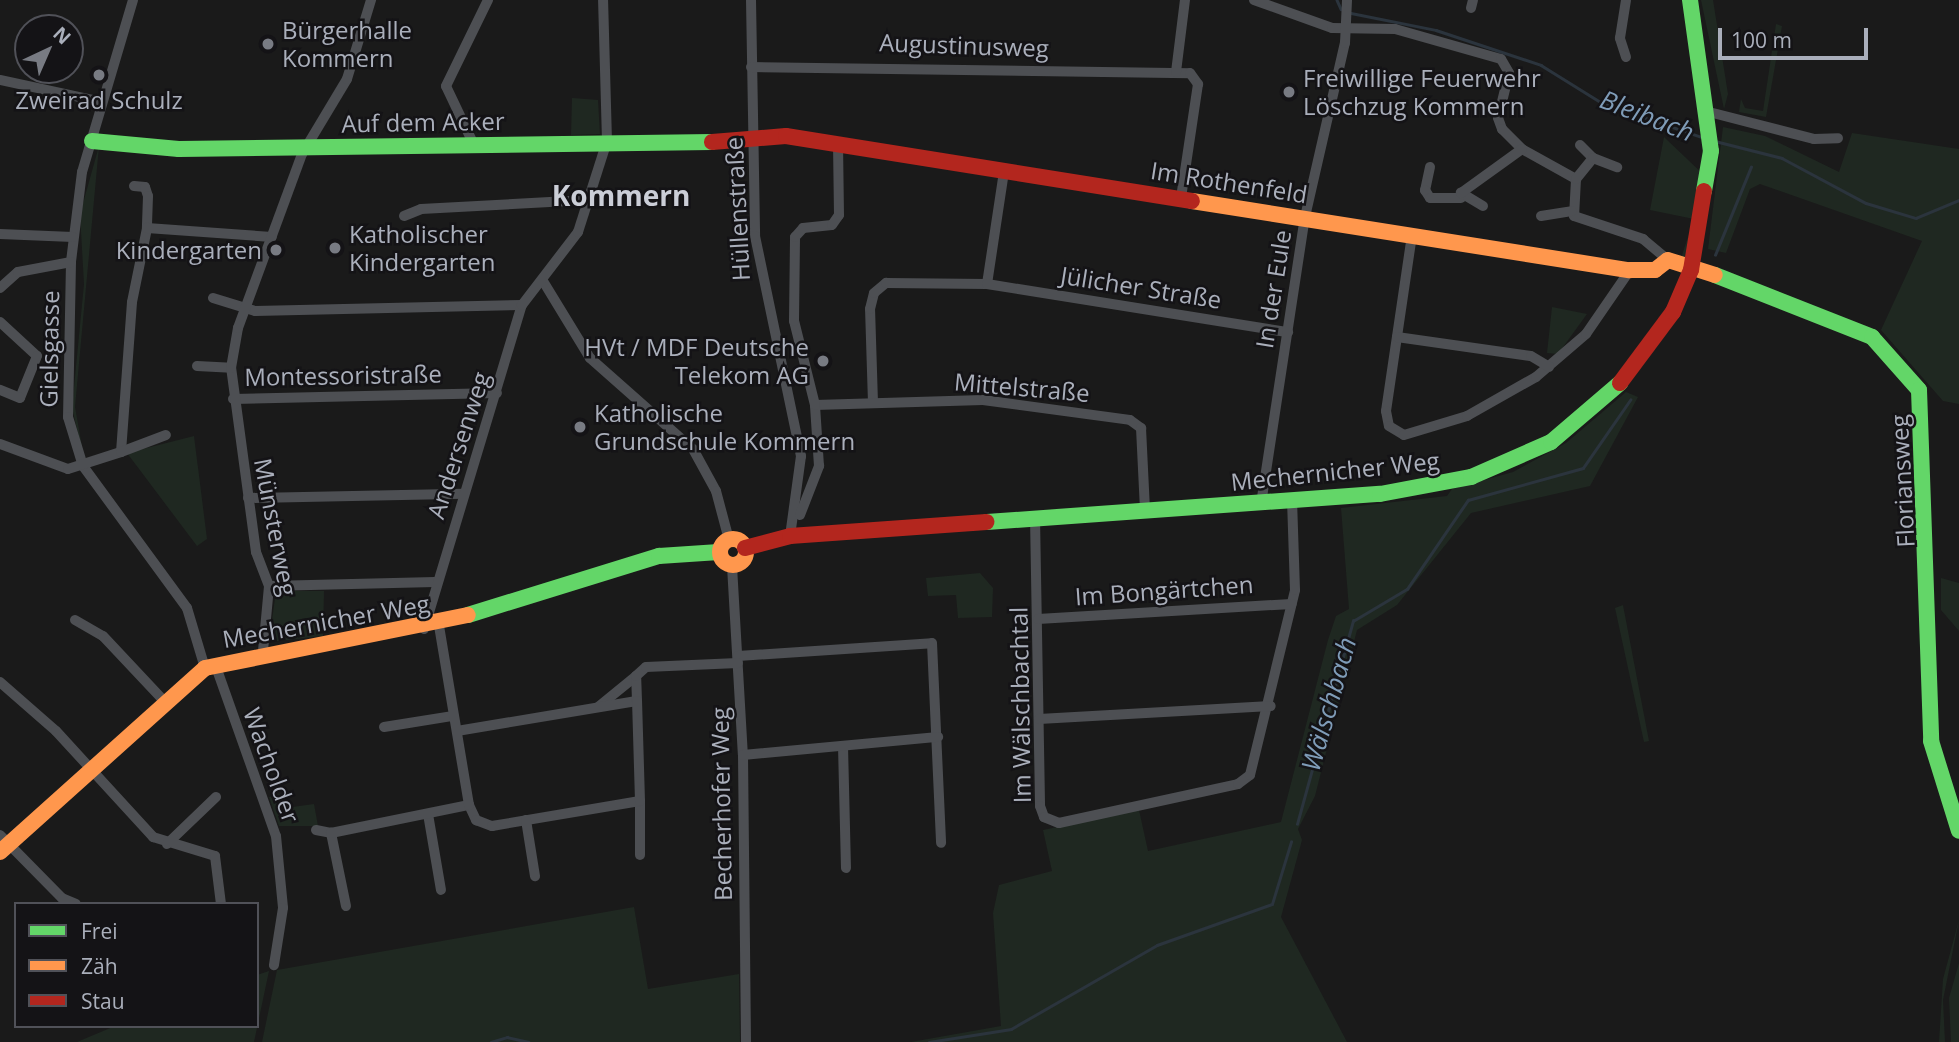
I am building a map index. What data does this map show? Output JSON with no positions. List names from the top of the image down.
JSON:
{
  "streets": {
    "street": [
      "Augustinusweg",
      "Auf dem Acker",
      "Im Rothenfeld",
      "Hüllenstraße",
      "Jülicher Straße",
      "In der Eule",
      "Gielsgasse",
      "Montessoristraße",
      "Mittelstraße",
      "Andersenweg",
      "Mechernicher Weg",
      "Floriansweg",
      "Münsterweg",
      "Im Bongärtchen",
      "Im Wälschbachtal",
      "Wacholder",
      "Becherhofer Weg"
    ]
  },
  "crossings": [
    ["Augustinusweg", "Hüllenstraße"],
    ["Auf dem Acker", "Im Rothenfeld"],
    ["Auf dem Acker", "Hüllenstraße"],
    ["Auf dem Acker", "Gielsgasse"],
    ["Auf dem Acker", "Münsterweg"],
    ["Im Rothenfeld", "Hüllenstraße"],
    ["Im Rothenfeld", "In der Eule"],
    ["Hüllenstraße", "Mechernicher Weg"],
    ["Jülicher Straße", "In der Eule"],
    ["Jülicher Straße", "Mittelstraße"],
    ["In der Eule", "Mechernicher Weg"],
    ["Gielsgasse", "Mechernicher Weg"],
    ["Gielsgasse", "Wacholder"],
    ["Montessoristraße", "Andersenweg"],
    ["Montessoristraße", "Münsterweg"],
    ["Mittelstraße", "Mechernicher Weg"],
    ["Andersenweg", "Mechernicher Weg"],
    ["Mechernicher Weg", "Floriansweg"],
    ["Mechernicher Weg", "Münsterweg"],
    ["Mechernicher Weg", "Im Wälschbachtal"],
    ["Mechernicher Weg", "Wacholder"],
    ["Im Bongärtchen", "Im Wälschbachtal"]
  ],
  "districts": ["Kommern"],
  "water": ["Bleibach", "Wälschbach"],
  "places": [
    "Bürgerhalle Kommern",
    "Zweirad Schulz",
    "Freiwillige Feuerwehr Löschzug Kommern",
    "Katholischer Kindergarten",
    "Kindergarten",
    "HVt / MDF Deutsche Telekom AG",
    "Katholische Grundschule Kommern"
  ],
  "legend": ["Frei", "Zäh", "Stau"],
  "scale_bar": "100 m",
  "north": "top right"
}
